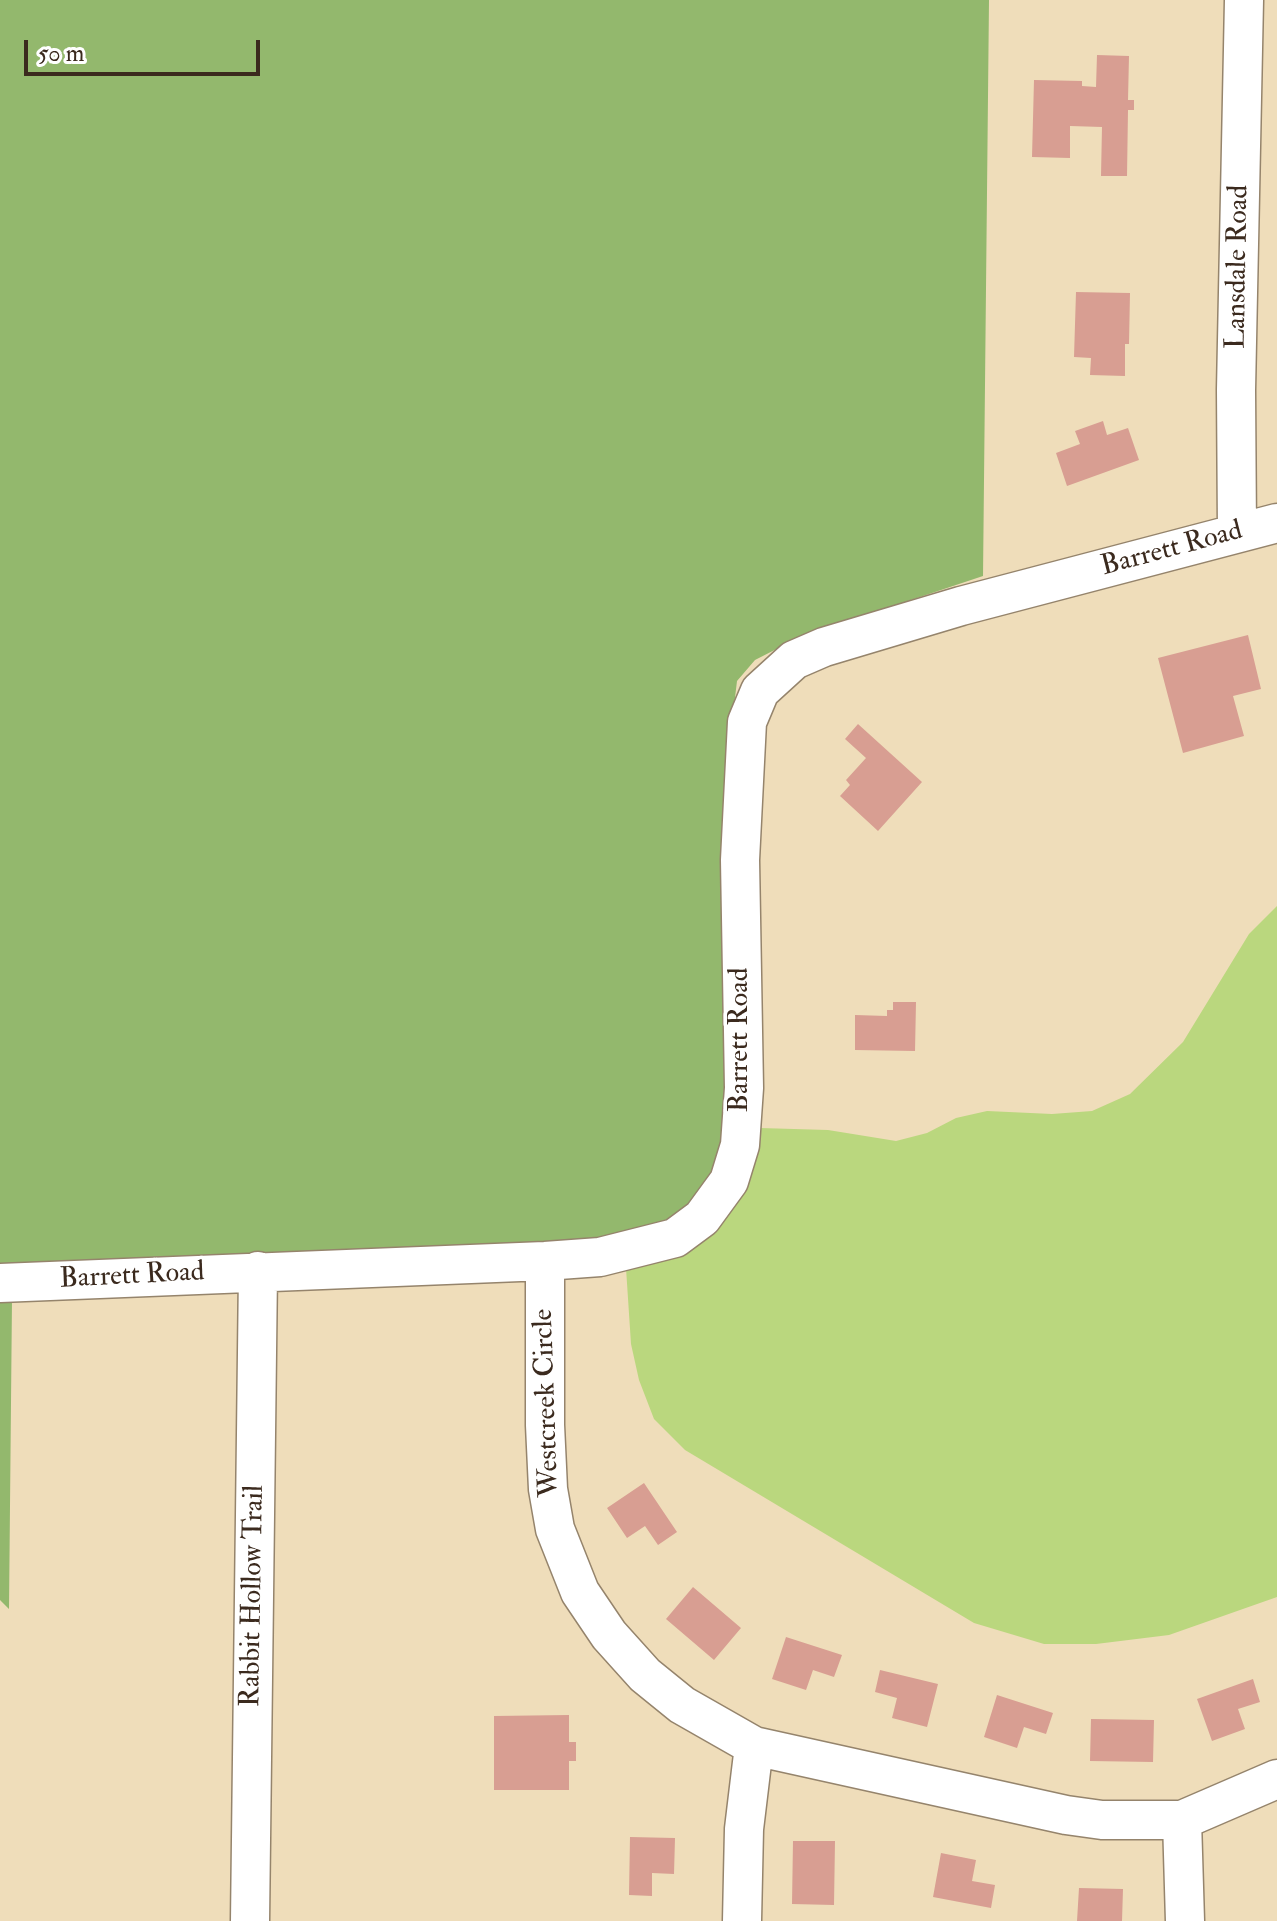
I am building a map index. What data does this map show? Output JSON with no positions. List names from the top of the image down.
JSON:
{
  "streets": {
    "street": [
      "Lansdale Road",
      "Barrett Road",
      "Westcreek Circle",
      "Rabbit Hollow Trail"
    ]
  },
  "crossings": [
    ["Lansdale Road", "Barrett Road"],
    ["Barrett Road", "Westcreek Circle"],
    ["Barrett Road", "Rabbit Hollow Trail"]
  ],
  "scale_bar": "50 m"
}
